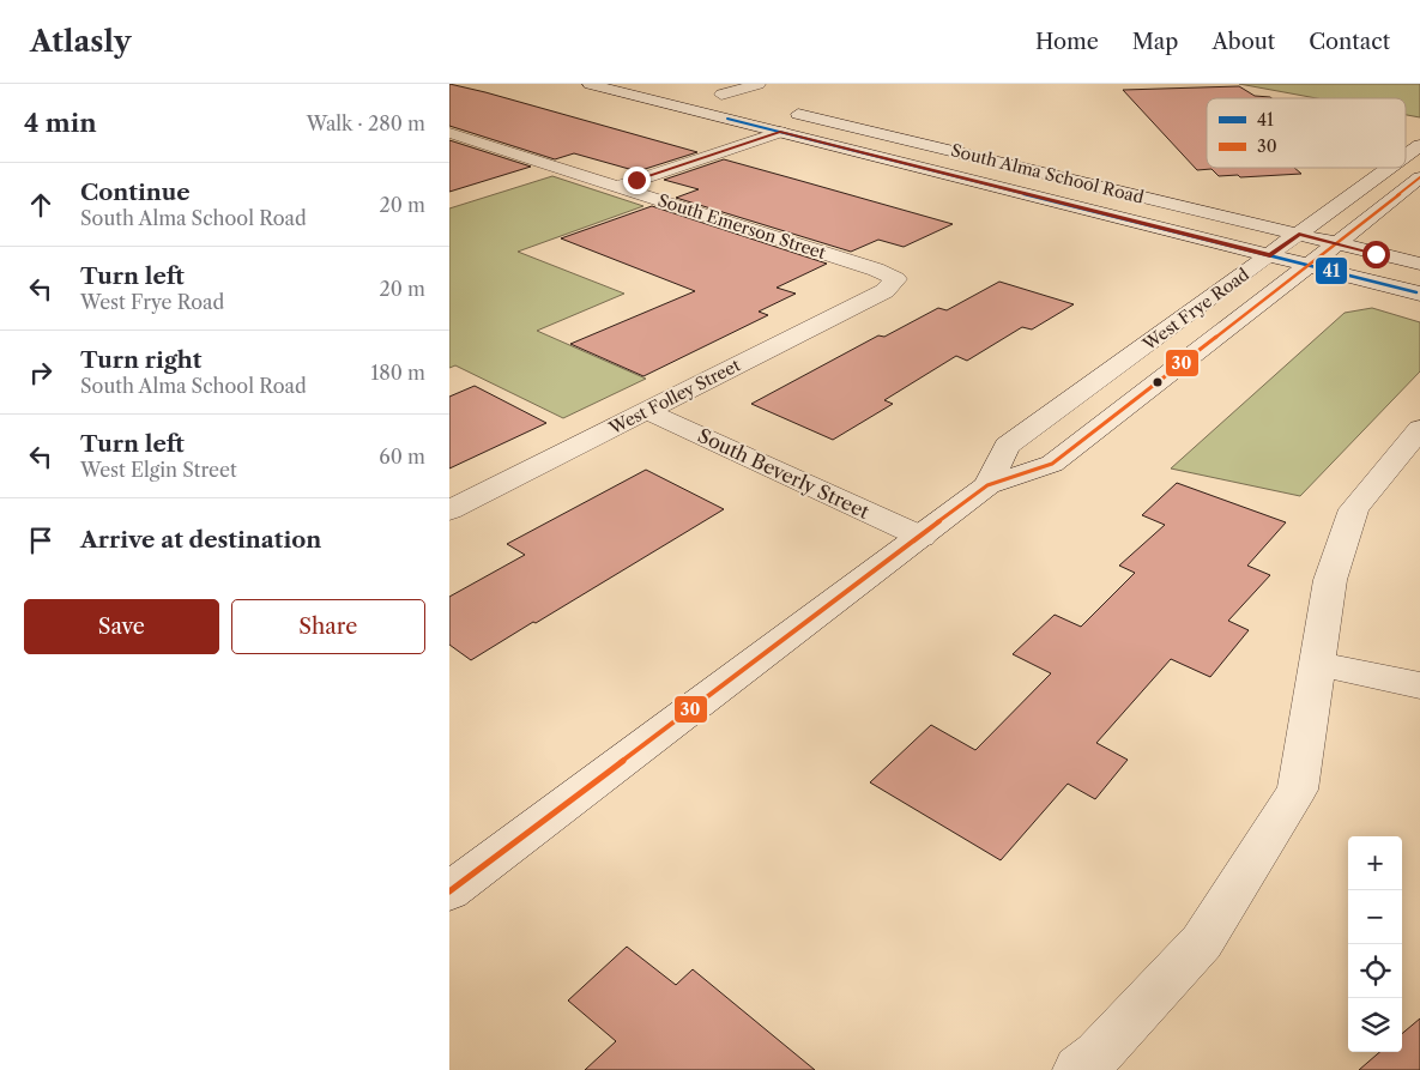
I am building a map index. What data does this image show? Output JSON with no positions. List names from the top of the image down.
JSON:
{
  "streets": {
    "street": [
      "South Alma School Road",
      "South Emerson Street",
      "West Frye Road",
      "West Folley Street",
      "South Beverly Street"
    ]
  },
  "crossings": [
    ["South Alma School Road", "West Frye Road"],
    ["South Emerson Street", "West Folley Street"],
    ["West Frye Road", "South Beverly Street"],
    ["West Folley Street", "South Beverly Street"]
  ],
  "lines": ["transit line 41", "transit line 30"],
  "legend": ["41", "30"],
  "page": {
    "header": "Atlasly",
    "nav": [
      "Home",
      "Map",
      "About",
      "Contact"
    ],
    "heading": ["4 min", "Walk · 280 m"],
    "list": [
      ["Continue", "South Alma School Road", "20 m"],
      ["Turn left", "West Frye Road", "20 m"],
      ["Turn right", "South Alma School Road", "180 m"],
      ["Turn left", "West Elgin Street", "60 m"],
      "Arrive at destination"
    ],
    "buttons": ["Save", "Share"],
    "map_buttons": ["+", "−"]
  }
}
